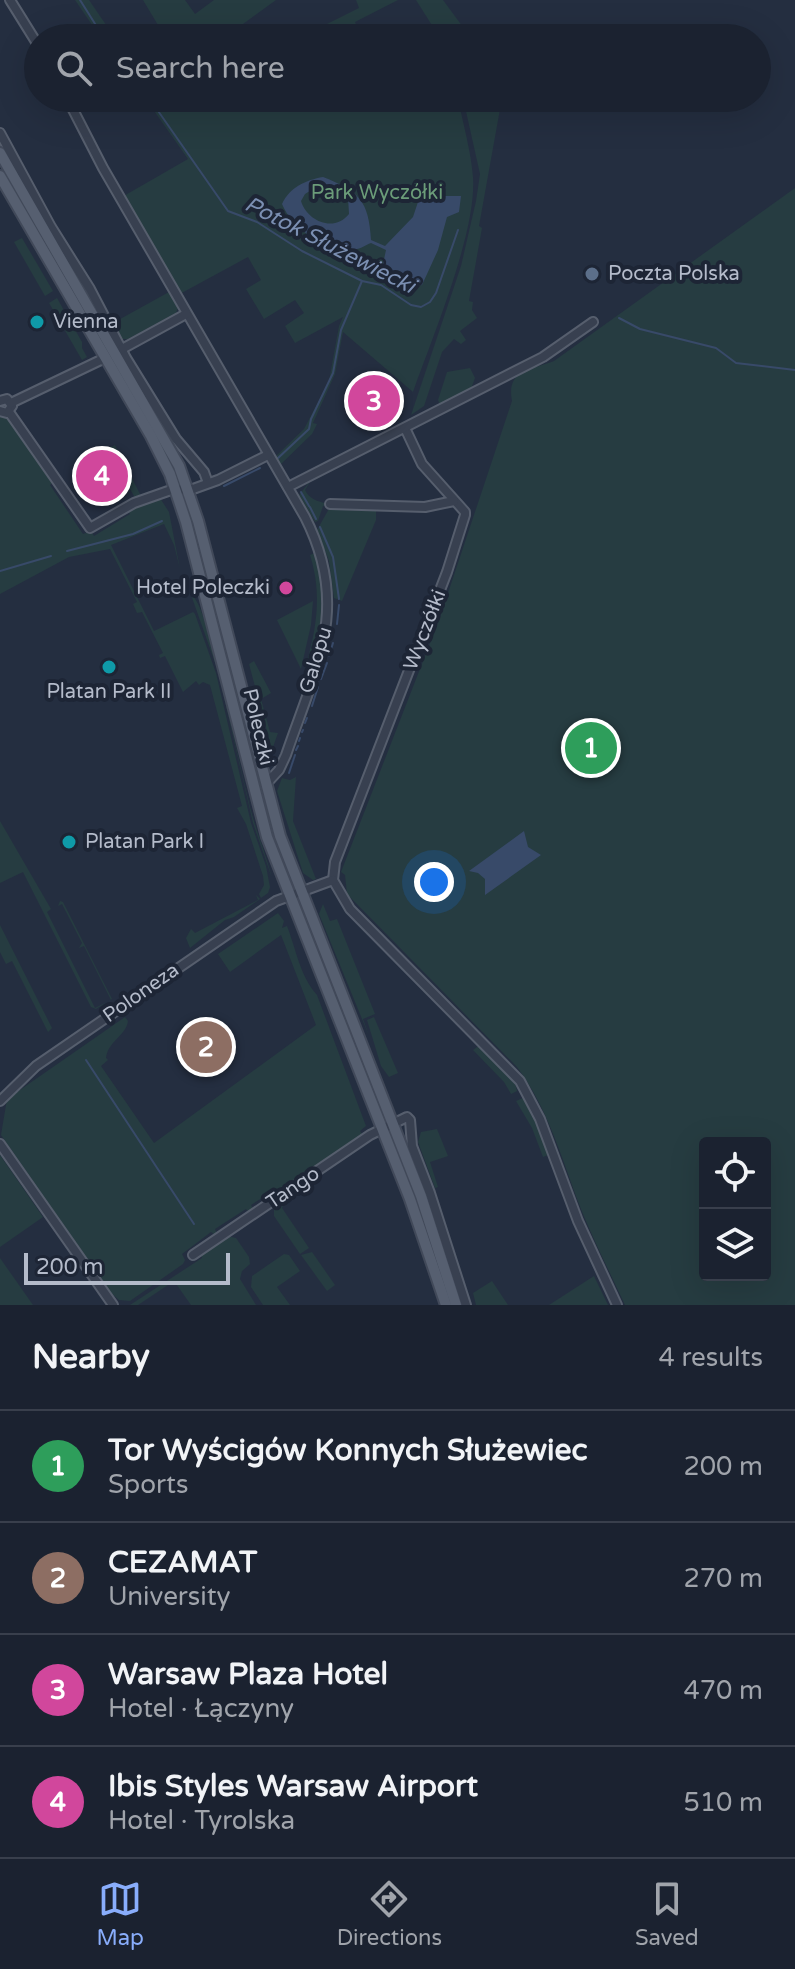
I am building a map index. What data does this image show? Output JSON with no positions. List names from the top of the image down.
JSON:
{
  "streets": {
    "main road": ["Poleczki"],
    "street": [
      "Wyczółki",
      "Galopu",
      "Poloneza",
      "Tango"
    ]
  },
  "crossings": [
    ["Galopu", "Poleczki"],
    ["Poleczki", "Poloneza"],
    ["Poleczki", "Tango"]
  ],
  "water": ["Potok Służewiecki"],
  "parks": ["Park Wyczółki"],
  "places": [
    "Poczta Polska",
    "Vienna",
    "Hotel Poleczki",
    "Platan Park II",
    "Platan Park I"
  ],
  "scale_bar": "200 m",
  "page": {
    "search": "Search here",
    "pins": [
      "3",
      "4",
      "1",
      "2"
    ],
    "scale": "200 m",
    "heading": ["Nearby", "4 results"],
    "list": [
      {
        "mark": "1",
        "name": "Tor Wyścigów Konnych Służewiec",
        "note": "Sports",
        "value": "200 m"
      },
      {
        "mark": "2",
        "name": "CEZAMAT",
        "note": "University",
        "value": "270 m"
      },
      {
        "mark": "3",
        "name": "Warsaw Plaza Hotel",
        "note": "Hotel · Łączyny",
        "value": "470 m"
      },
      {
        "mark": "4",
        "name": "Ibis Styles Warsaw Airport",
        "note": "Hotel · Tyrolska",
        "value": "510 m"
      }
    ],
    "nav": ["Map", "Directions", "Saved"]
  }
}
